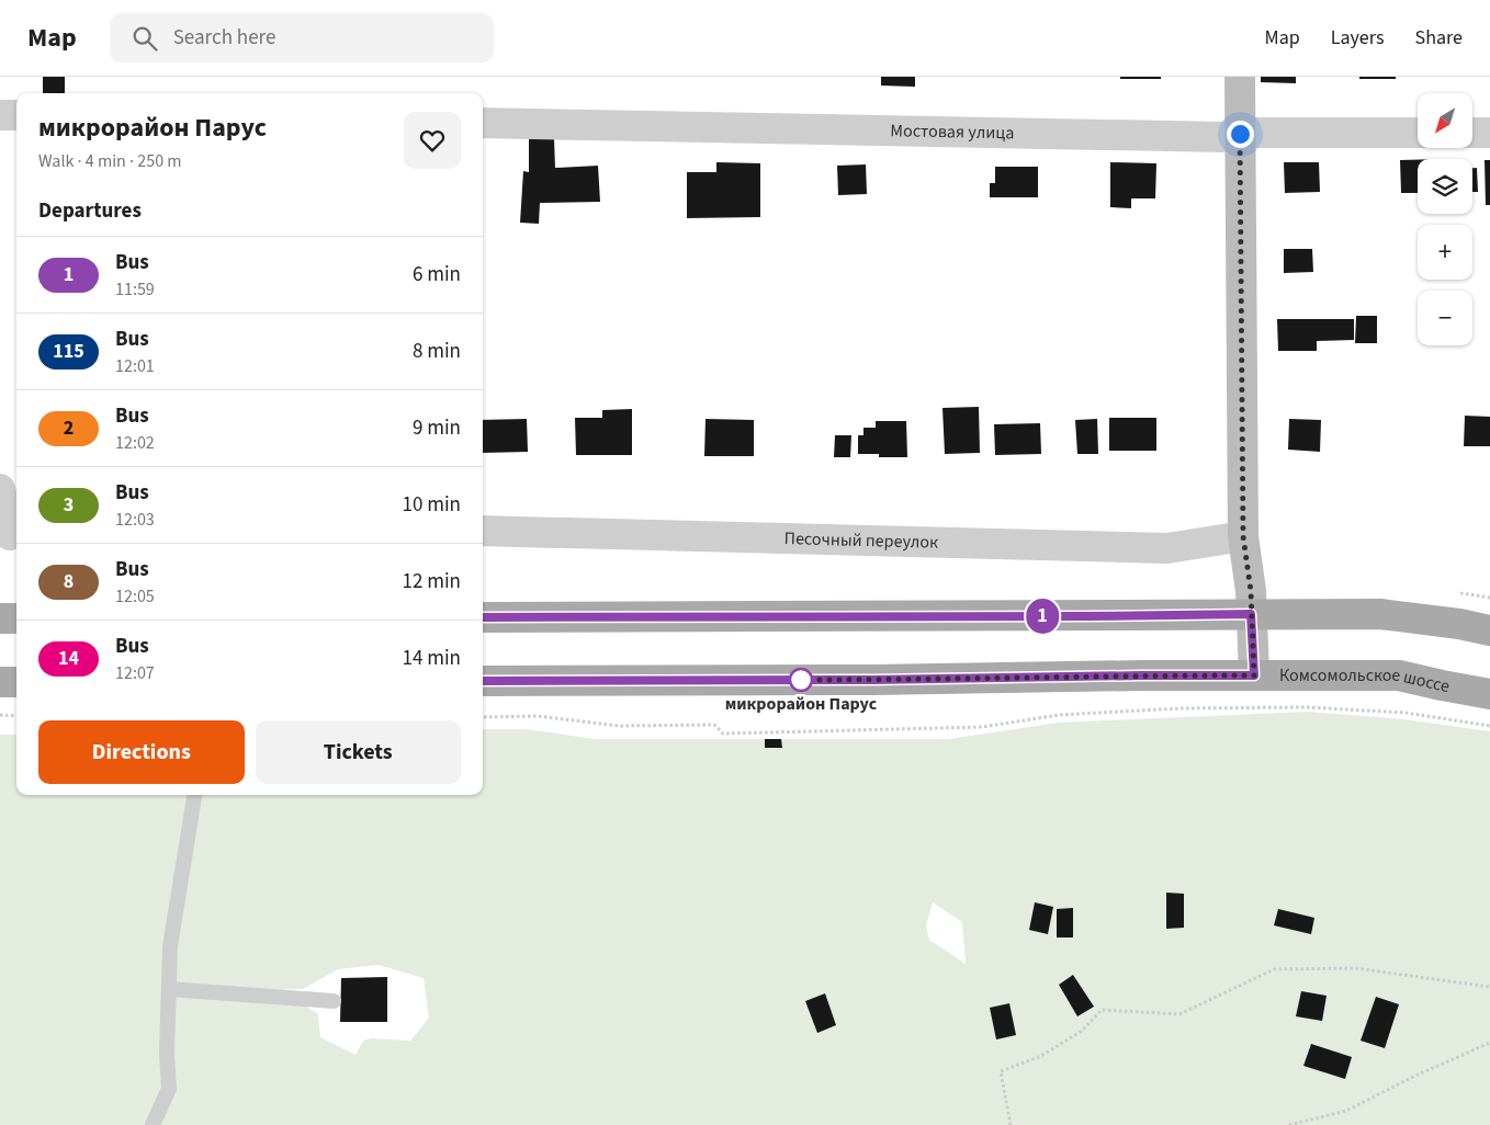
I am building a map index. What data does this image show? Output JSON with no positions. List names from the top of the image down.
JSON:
{
  "streets": {
    "main road": ["Комсомольское шоссе"],
    "street": ["Мостовая улица", "Песочный переулок"]
  },
  "places": ["микрорайон Парус"],
  "lines": ["bus line 1"],
  "north": "bottom left",
  "page": {
    "header": "Map",
    "search": "Search here",
    "nav": ["Map", "Layers", "Share"],
    "on_map": "1",
    "map_buttons": ["+", "−"],
    "heading": [
      ["микрорайон Парус", "Walk · 4 min · 250 m"],
      "Departures"
    ],
    "list": [
      {
        "mark": "1",
        "name": "Bus",
        "note": "11:59",
        "value": "6 min"
      },
      {
        "mark": "115",
        "name": "Bus",
        "note": "12:01",
        "value": "8 min"
      },
      {
        "mark": "2",
        "name": "Bus",
        "note": "12:02",
        "value": "9 min"
      },
      {
        "mark": "3",
        "name": "Bus",
        "note": "12:03",
        "value": "10 min"
      },
      {
        "mark": "8",
        "name": "Bus",
        "note": "12:05",
        "value": "12 min"
      },
      {
        "mark": "14",
        "name": "Bus",
        "note": "12:07",
        "value": "14 min"
      }
    ],
    "buttons": ["Directions", "Tickets"]
  }
}
